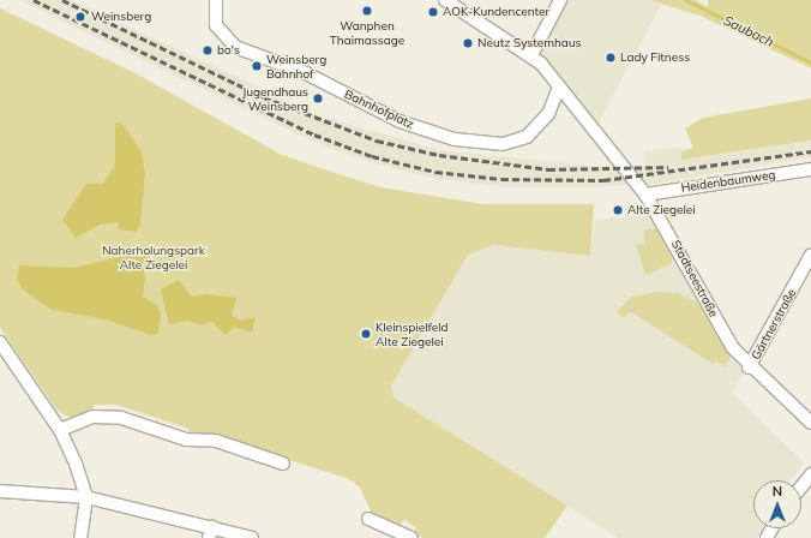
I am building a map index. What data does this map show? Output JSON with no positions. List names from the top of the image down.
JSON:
{
  "streets": {
    "street": [
      "Bahnhofplatz",
      "Heidenbaumweg",
      "Stadtseestraße",
      "Gärtnerstraße"
    ]
  },
  "crossings": [
    ["Bahnhofplatz", "Stadtseestraße"],
    ["Heidenbaumweg", "Stadtseestraße"],
    ["Stadtseestraße", "Gärtnerstraße"]
  ],
  "water": ["Saubach"],
  "parks": ["Naherholungspark Alte Ziegelei"],
  "places": [
    "Wanphen Thaimassage",
    "AOK-Kundencenter",
    "Weinsberg",
    "Neutz Systemhaus",
    "bo's",
    "Lady Fitness",
    "Weinsberg Bahnhof",
    "Jugendhaus Weinsberg",
    "Alte Ziegelei",
    "Kleinspielfeld Alte Ziegelei"
  ],
  "north": "top"
}
